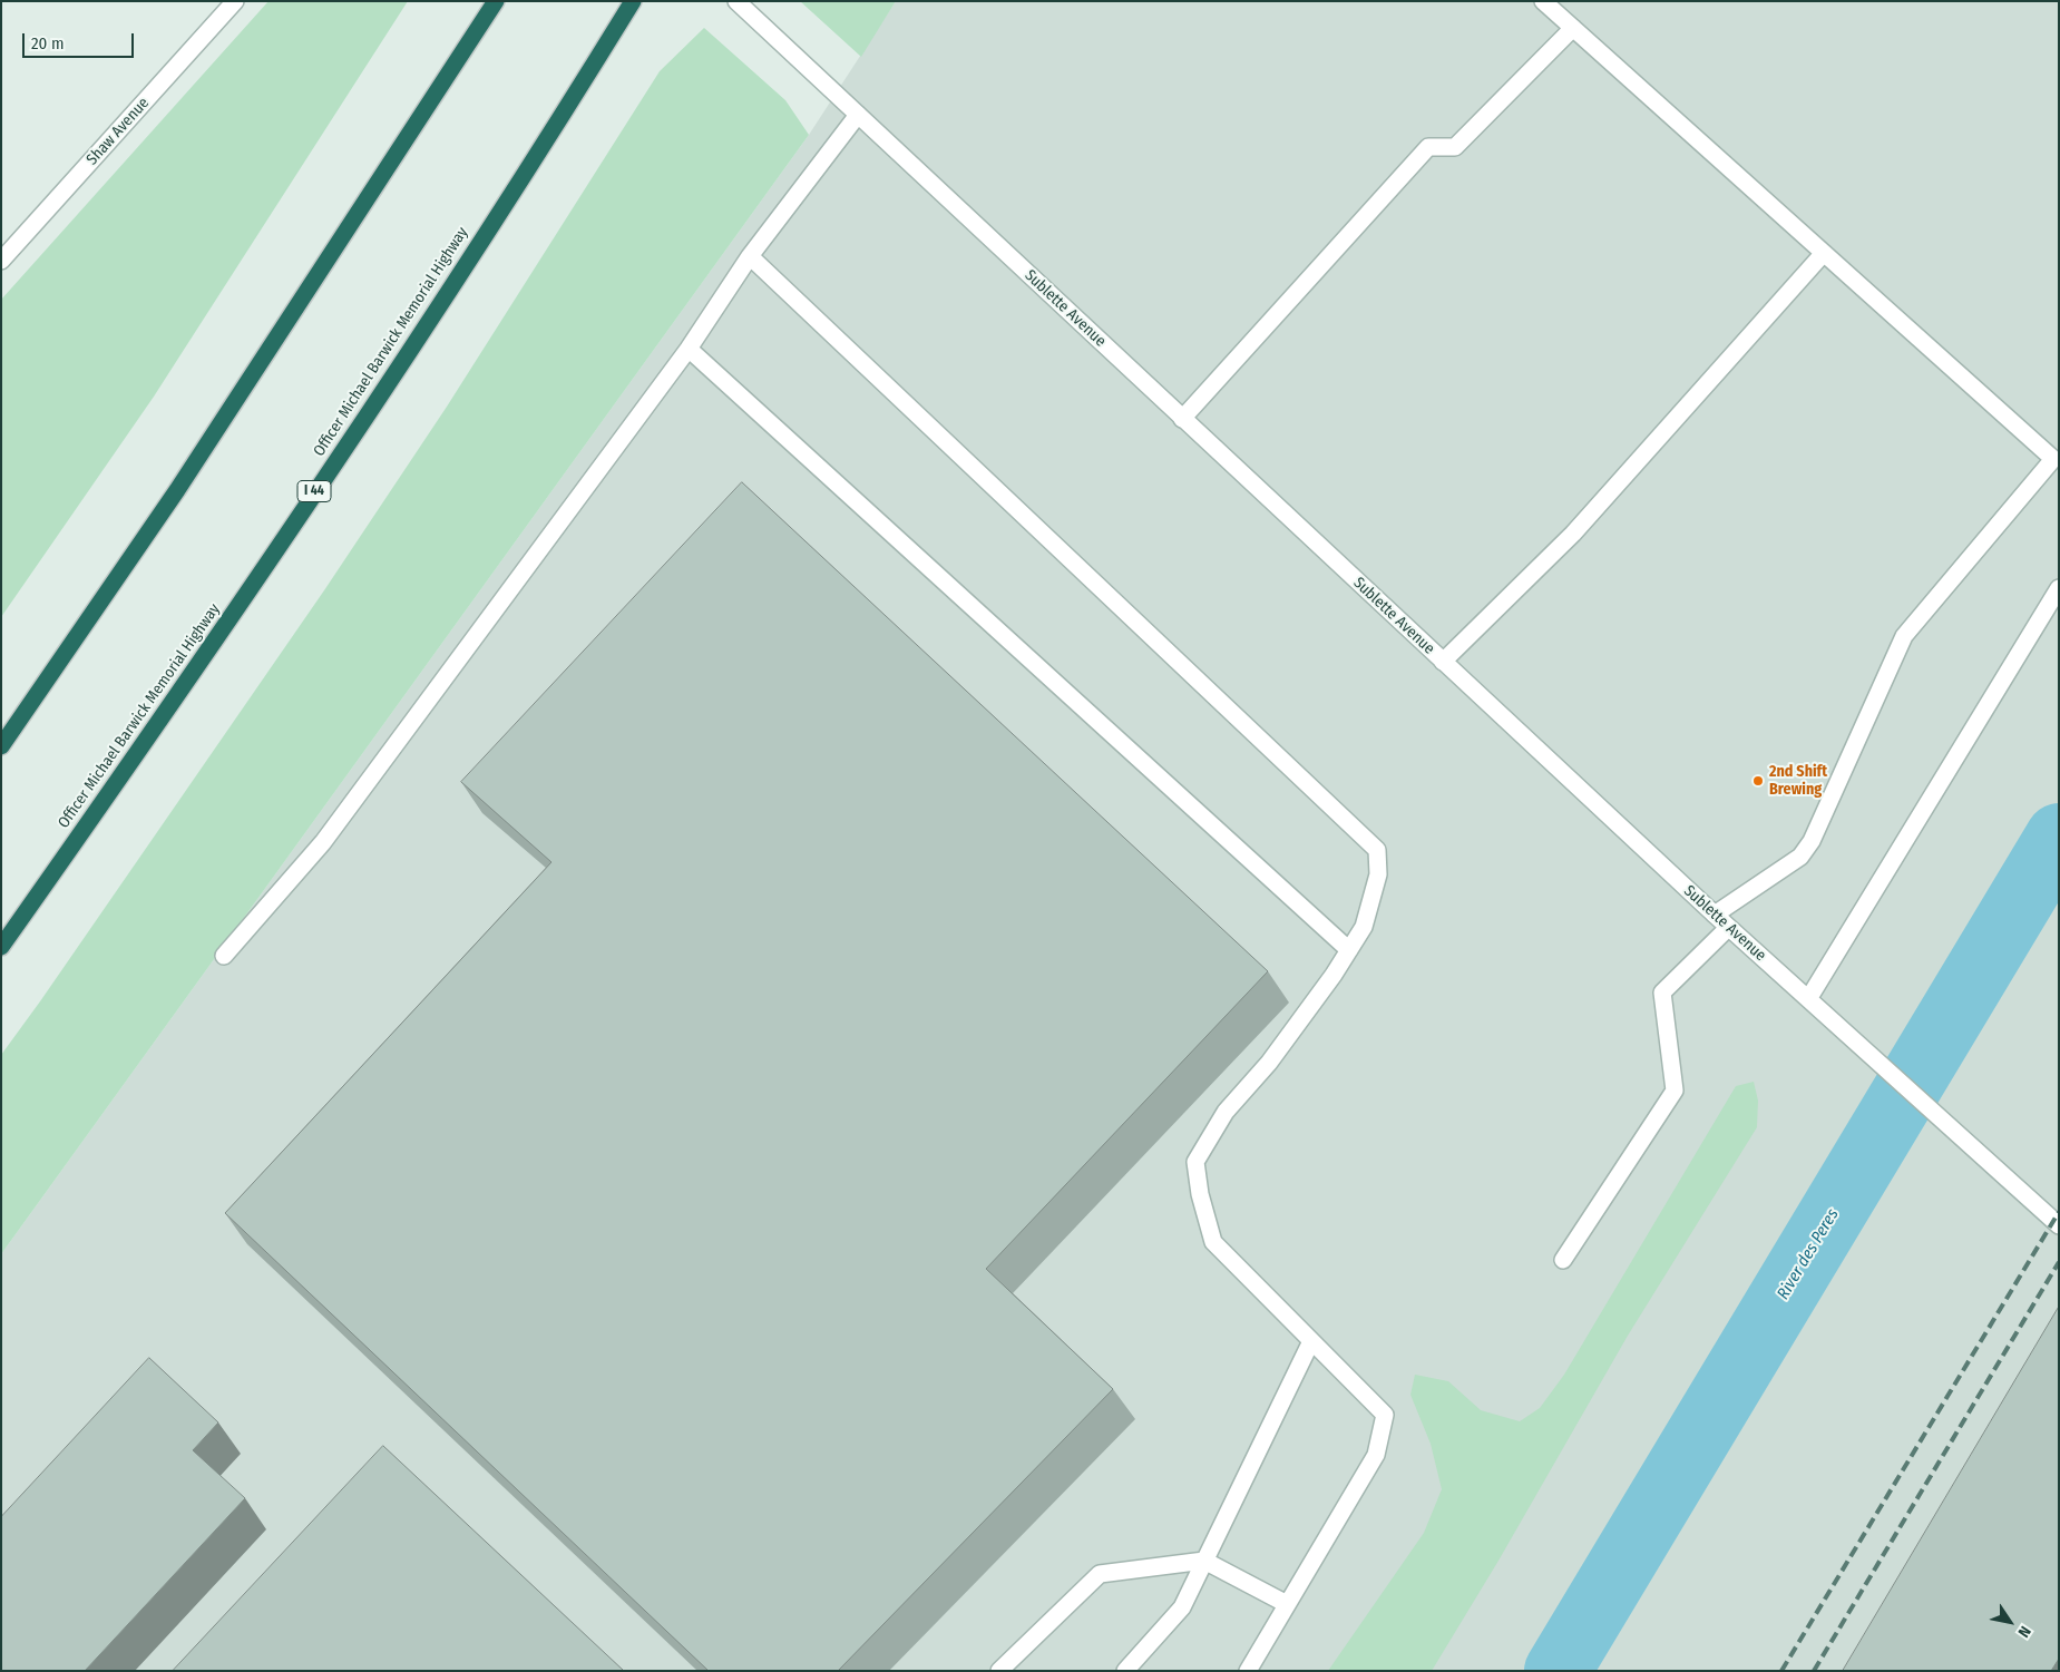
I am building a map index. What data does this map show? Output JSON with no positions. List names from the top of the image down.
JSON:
{
  "streets": {
    "highway": ["Officer Michael Barwick Memorial Highway", "I 44"],
    "street": ["Shaw Avenue", "Sublette Avenue"]
  },
  "water": ["River des Peres"],
  "places": ["2nd Shift Brewing"],
  "scale_bar": "20 m",
  "north": "bottom right"
}
